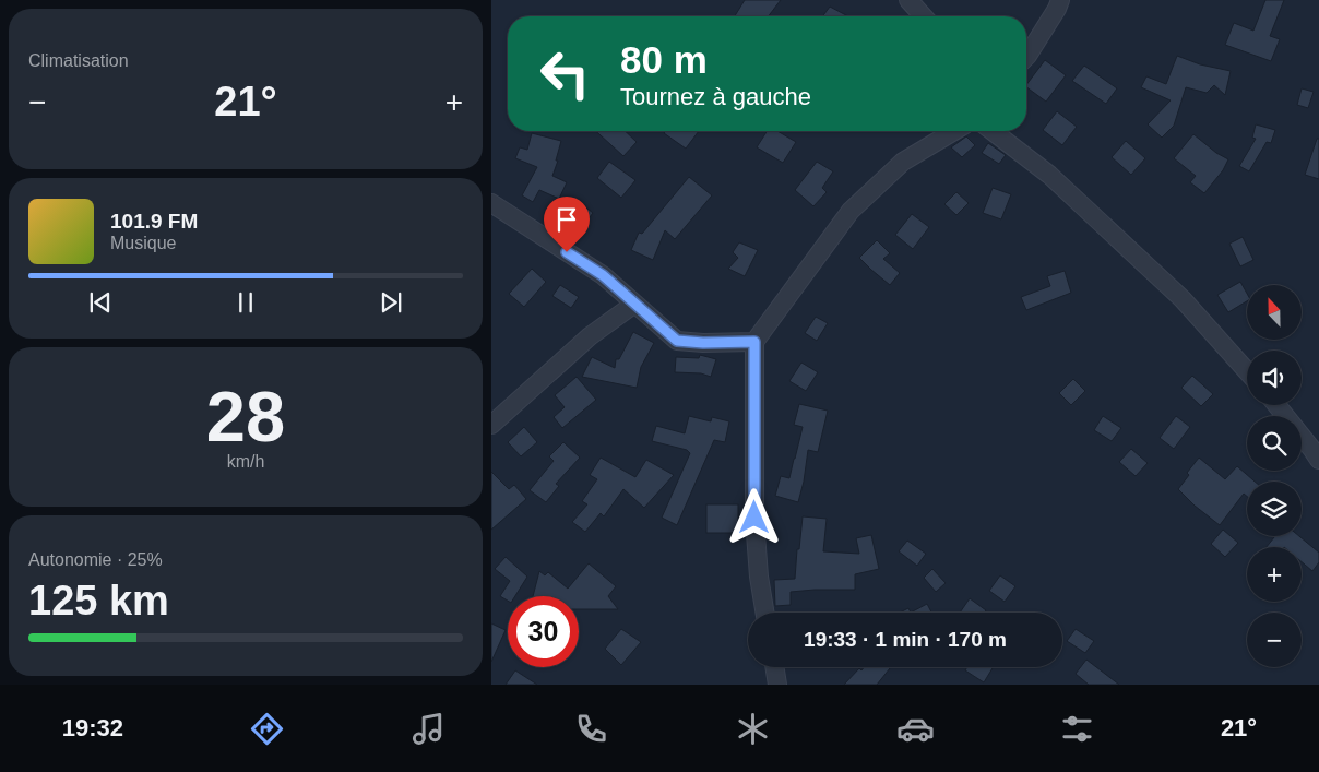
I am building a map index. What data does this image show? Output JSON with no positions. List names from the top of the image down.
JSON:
{
  "north": "top",
  "page": {
    "tile": [
      "Climatisation",
      ["28", "km/h"],
      ["Autonomie · 25%", "125 km"]
    ],
    "turn": ["80 m", "Tournez à gauche"],
    "heat": ["−", "21°", "+"],
    "song": ["101.9 FM", "Musique"],
    "map_buttons": ["+", "−"],
    "limit": "30",
    "trip": "19:33 · 1 min · 170 m",
    "tabs": ["19:32", "21°"]
  }
}
